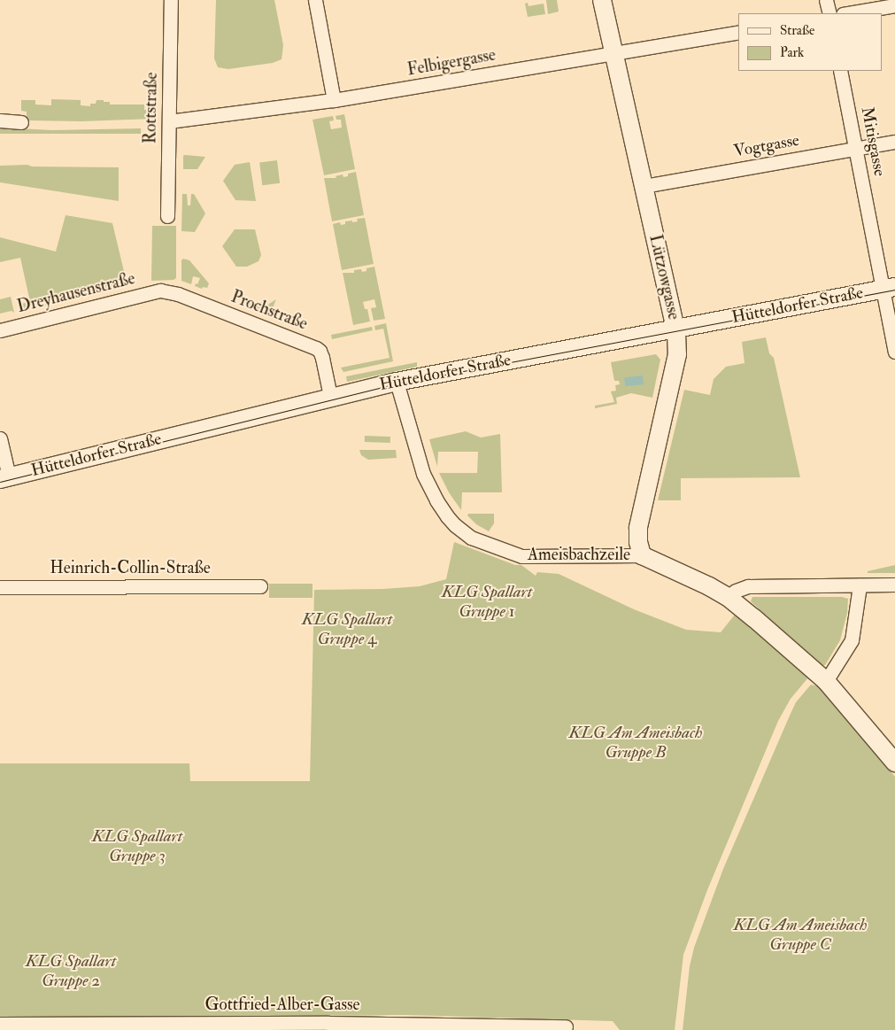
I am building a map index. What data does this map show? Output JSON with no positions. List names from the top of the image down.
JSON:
{
  "streets": {
    "street": [
      "Felbigergasse",
      "Rottstraße",
      "Mitisgasse",
      "Vogtgasse",
      "Lützowgasse",
      "Dreyhausenstraße",
      "Hütteldorfer Straße",
      "Prochstraße",
      "Ameisbachzeile",
      "Heinrich-Collin-Straße",
      "Gottfried-Alber-Gasse"
    ]
  },
  "crossings": [
    ["Felbigergasse", "Rottstraße"],
    ["Felbigergasse", "Lützowgasse"],
    ["Mitisgasse", "Vogtgasse"],
    ["Mitisgasse", "Hütteldorfer Straße"],
    ["Vogtgasse", "Lützowgasse"],
    ["Lützowgasse", "Hütteldorfer Straße"],
    ["Lützowgasse", "Ameisbachzeile"],
    ["Dreyhausenstraße", "Prochstraße"],
    ["Hütteldorfer Straße", "Prochstraße"],
    ["Hütteldorfer Straße", "Ameisbachzeile"]
  ],
  "parks": [
    "KLG Spallart Gruppe 1",
    "KLG Spallart Gruppe 4",
    "KLG Am Ameisbach Gruppe B",
    "KLG Spallart Gruppe 3",
    "KLG Am Ameisbach Gruppe C",
    "KLG Spallart Gruppe 2"
  ],
  "legend": ["Straße", "Park"]
}
